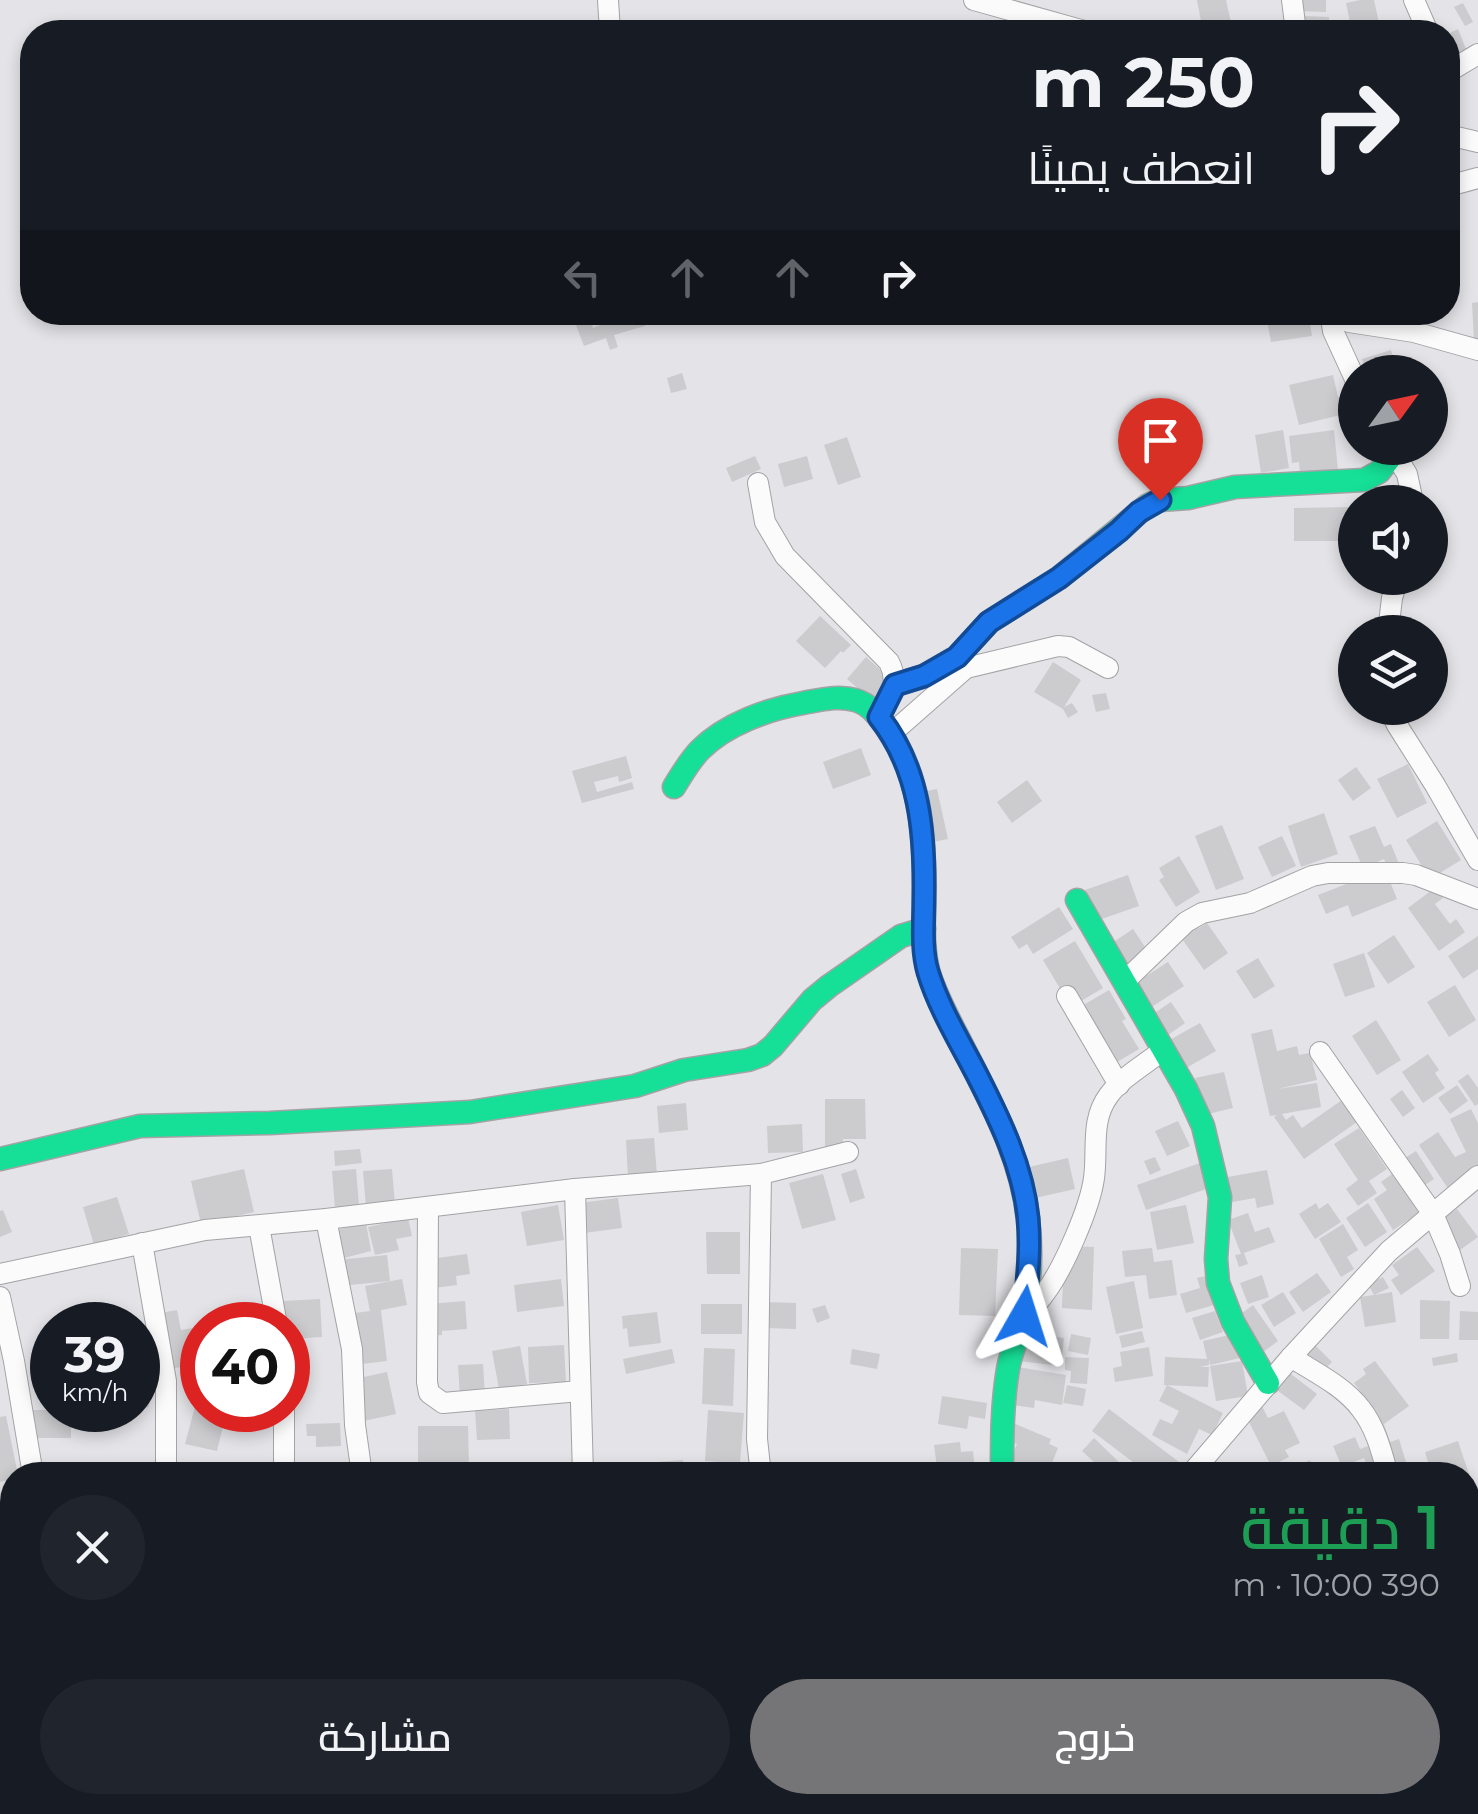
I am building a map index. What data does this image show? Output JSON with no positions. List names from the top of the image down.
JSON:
{
  "north": "top right",
  "page": {
    "turn": ["250 m", "انعطف يمينًا"],
    "speed": "39 km/h",
    "limit": "40",
    "heading": ["1 دقيقة", "390 m · 10:00"],
    "buttons": ["خروج", "مشاركة"]
  }
}
